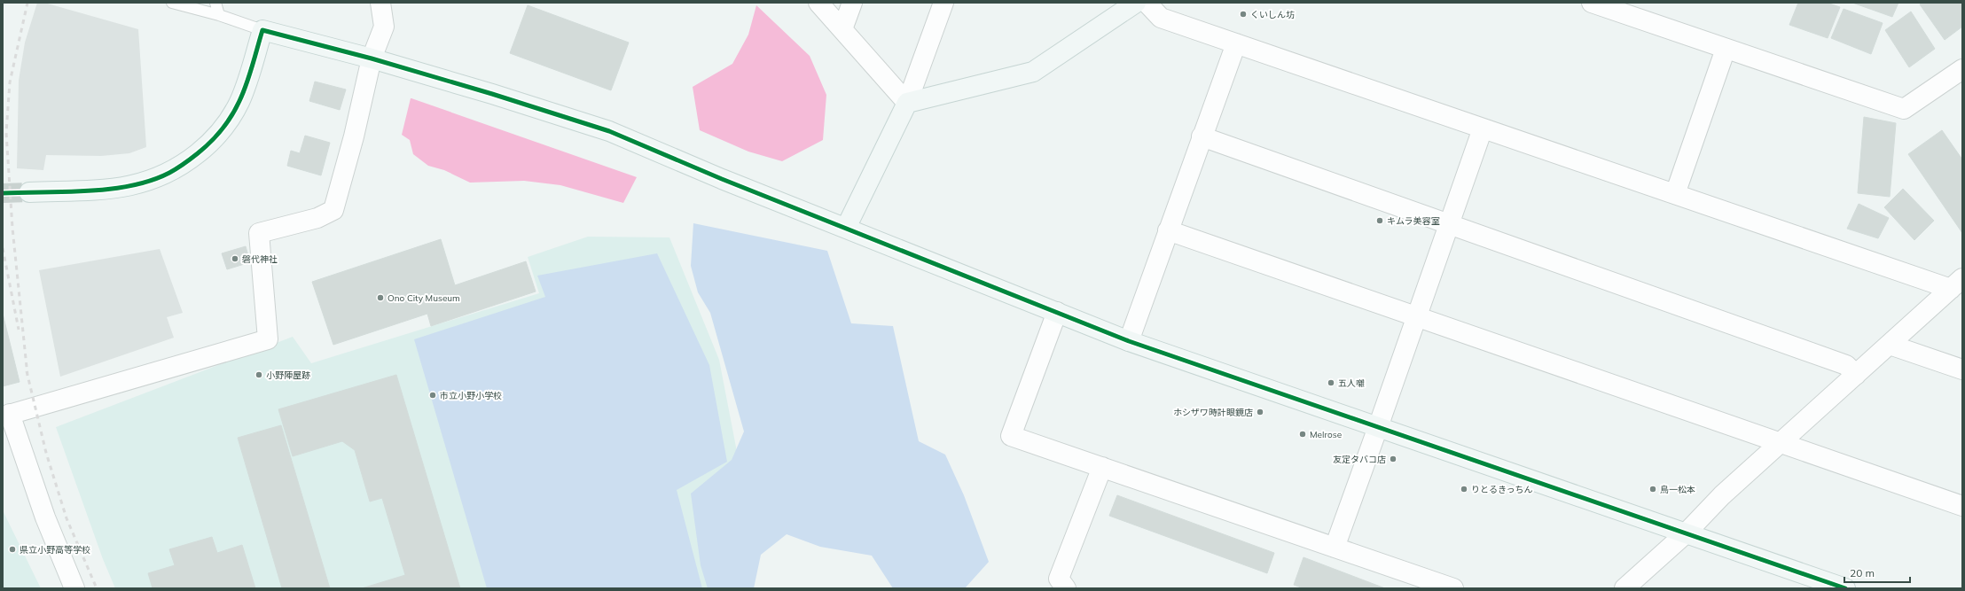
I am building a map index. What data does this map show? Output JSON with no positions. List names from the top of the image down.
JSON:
{
  "places": [
    "くいしん坊",
    "キムラ美容室",
    "磐代神社",
    "Ono City Museum",
    "小野陣屋跡",
    "五人囃",
    "市立小野小学校",
    "ホシザワ時計眼鏡店",
    "Melrose",
    "友定タバコ店",
    "りとるきっちん",
    "鳥一松本",
    "県立小野高等学校"
  ],
  "scale_bar": "20 m"
}
